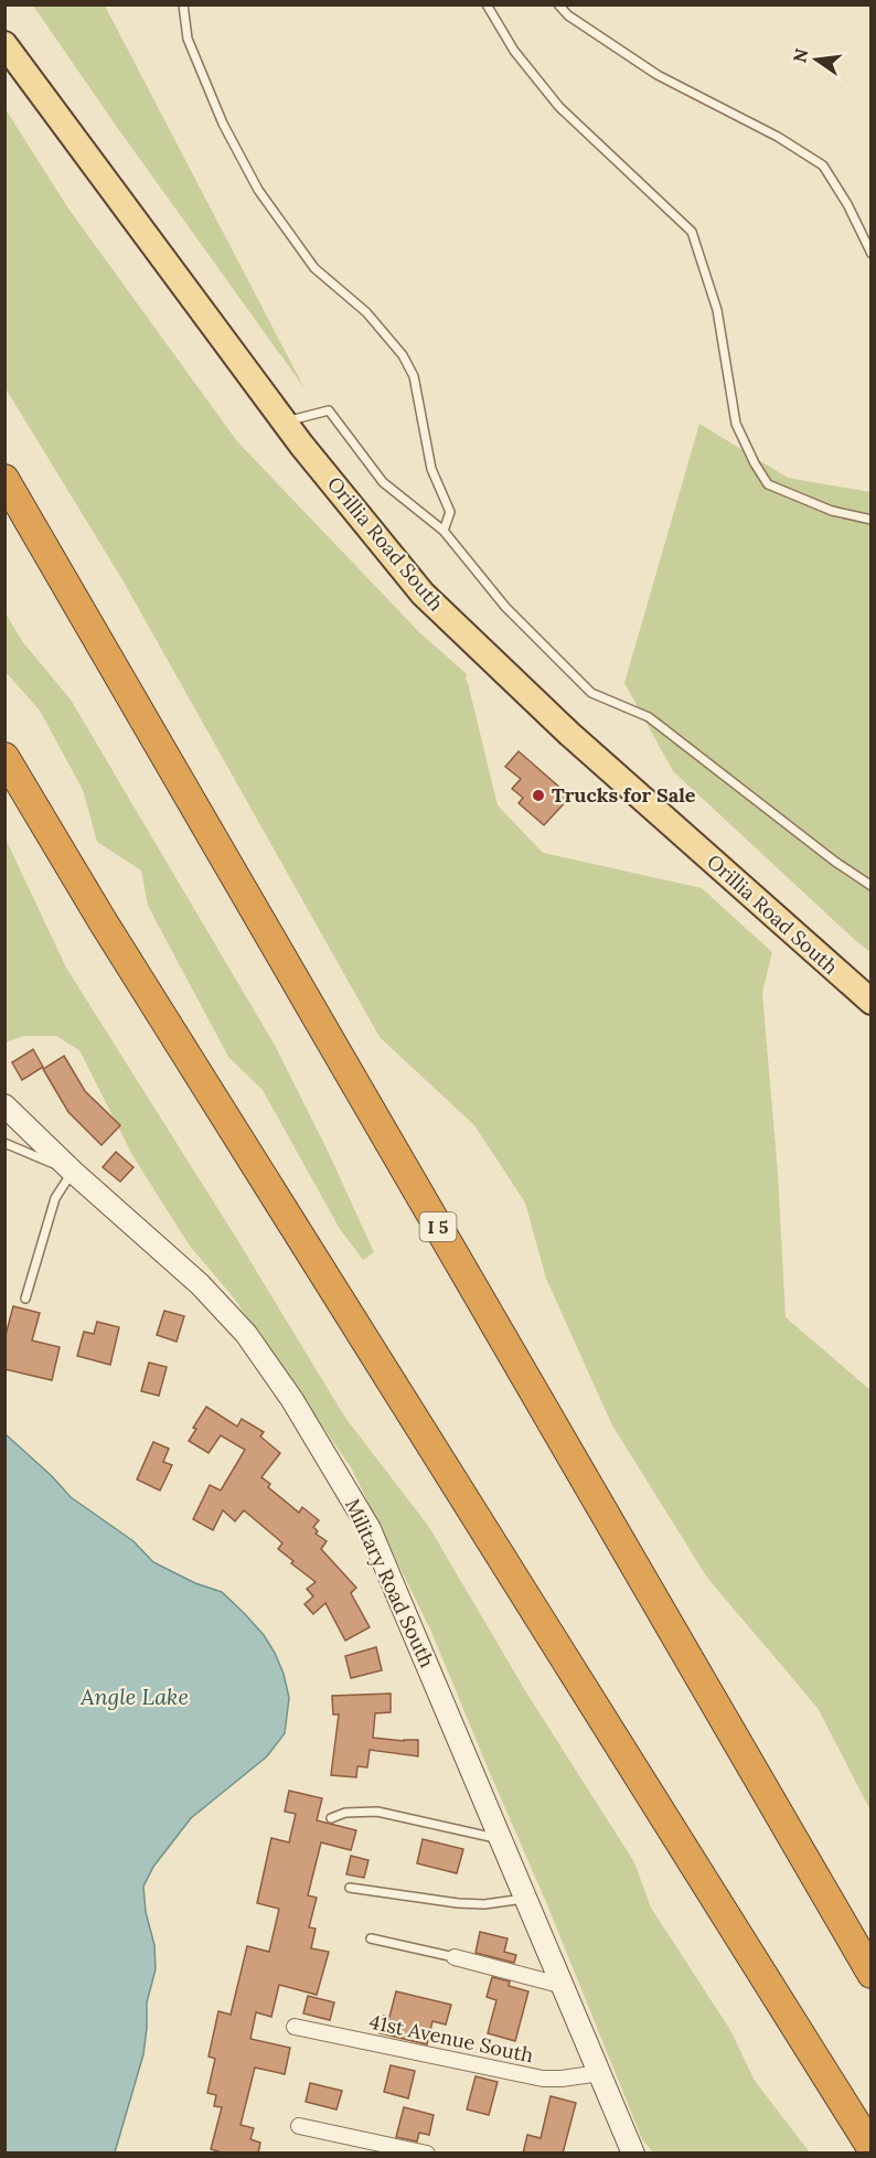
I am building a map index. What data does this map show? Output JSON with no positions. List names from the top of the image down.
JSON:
{
  "streets": {
    "highway": ["I 5"],
    "main road": ["Orillia Road South", "Military Road South"],
    "street": ["41st Avenue South"]
  },
  "crossings": [
    ["Military Road South", "41st Avenue South"]
  ],
  "water": ["Angle Lake"],
  "places": ["Trucks for Sale"],
  "north": "left"
}
